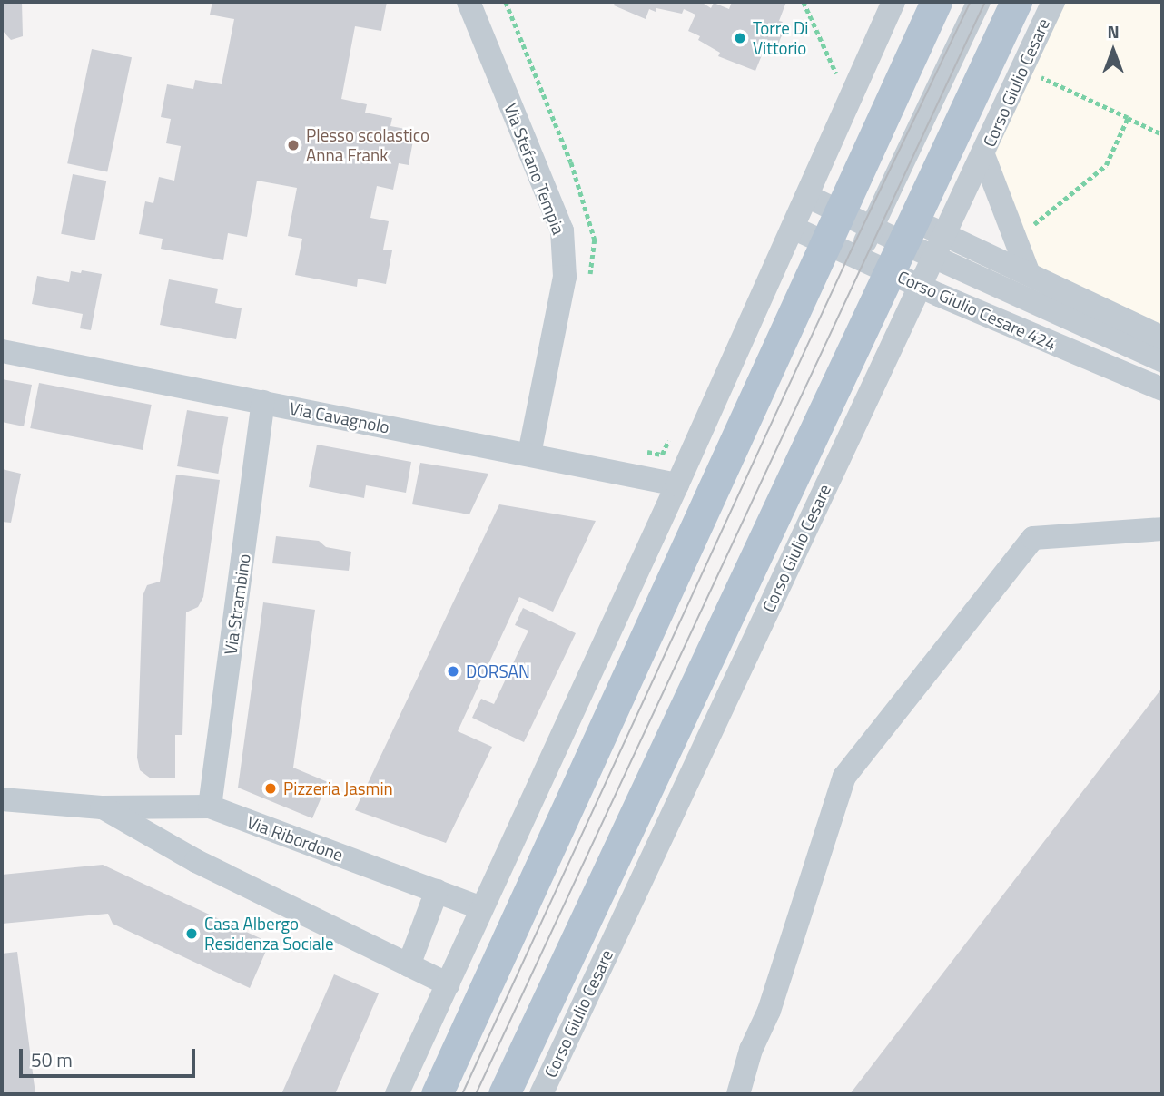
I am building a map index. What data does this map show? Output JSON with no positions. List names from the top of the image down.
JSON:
{
  "streets": {
    "main road": ["Corso Giulio Cesare"],
    "street": [
      "Via Stefano Tempia",
      "Corso Giulio Cesare 424",
      "Via Cavagnolo",
      "Via Strambino",
      "Via Ribordone"
    ]
  },
  "crossings": [
    ["Corso Giulio Cesare", "Corso Giulio Cesare 424"],
    ["Via Stefano Tempia", "Via Cavagnolo"],
    ["Via Cavagnolo", "Via Strambino"],
    ["Via Strambino", "Via Ribordone"]
  ],
  "places": [
    "Torre Di Vittorio",
    "Plesso scolastico Anna Frank",
    "DORSAN",
    "Pizzeria Jasmin",
    "Casa Albergo Residenza Sociale"
  ],
  "scale_bar": "50 m",
  "north": "top"
}
